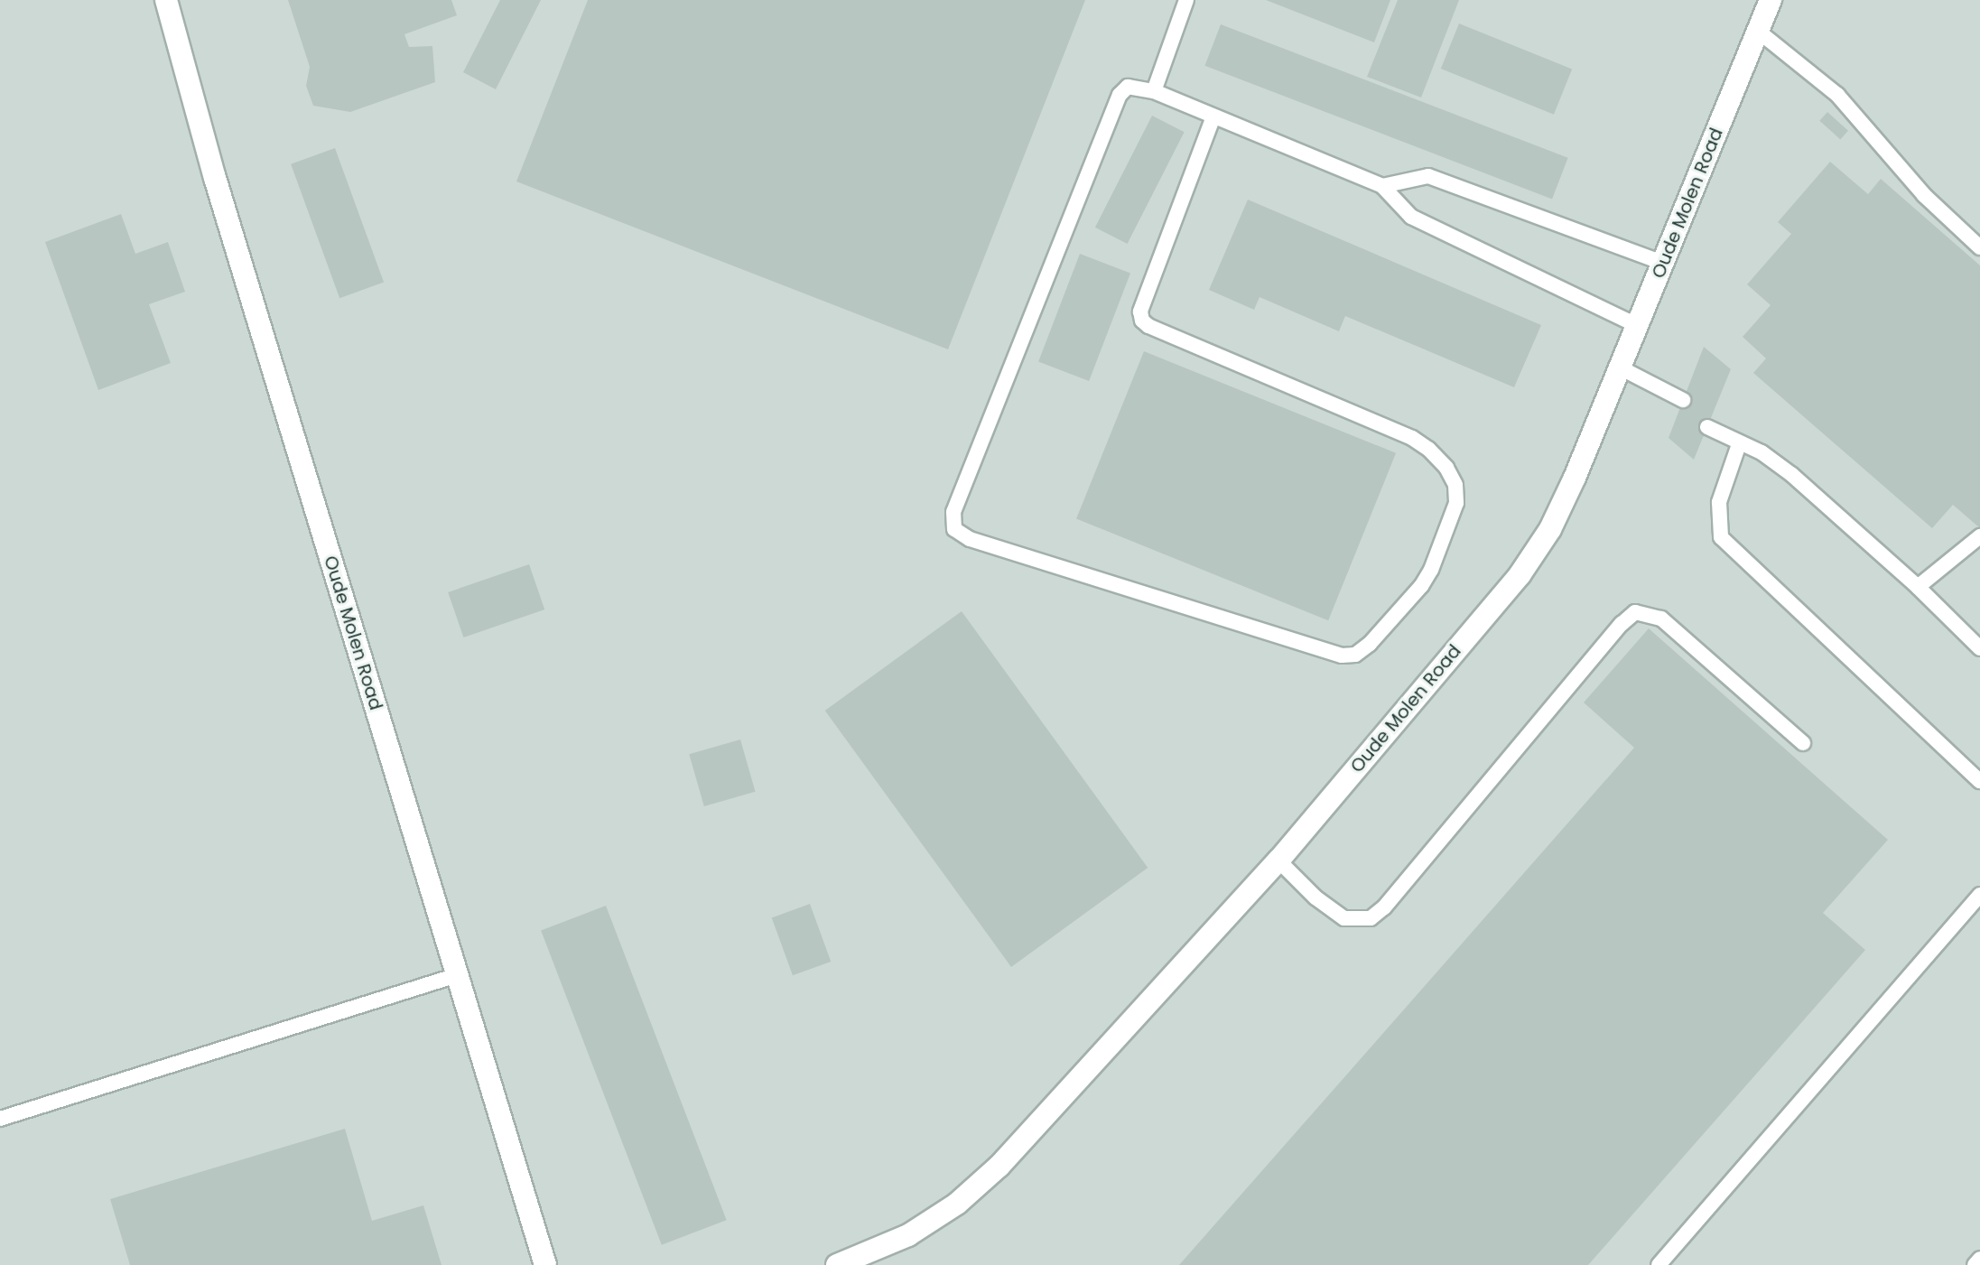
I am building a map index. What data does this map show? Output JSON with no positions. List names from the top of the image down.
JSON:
{
  "streets": {
    "street": ["Oude Molen Road"]
  }
}
